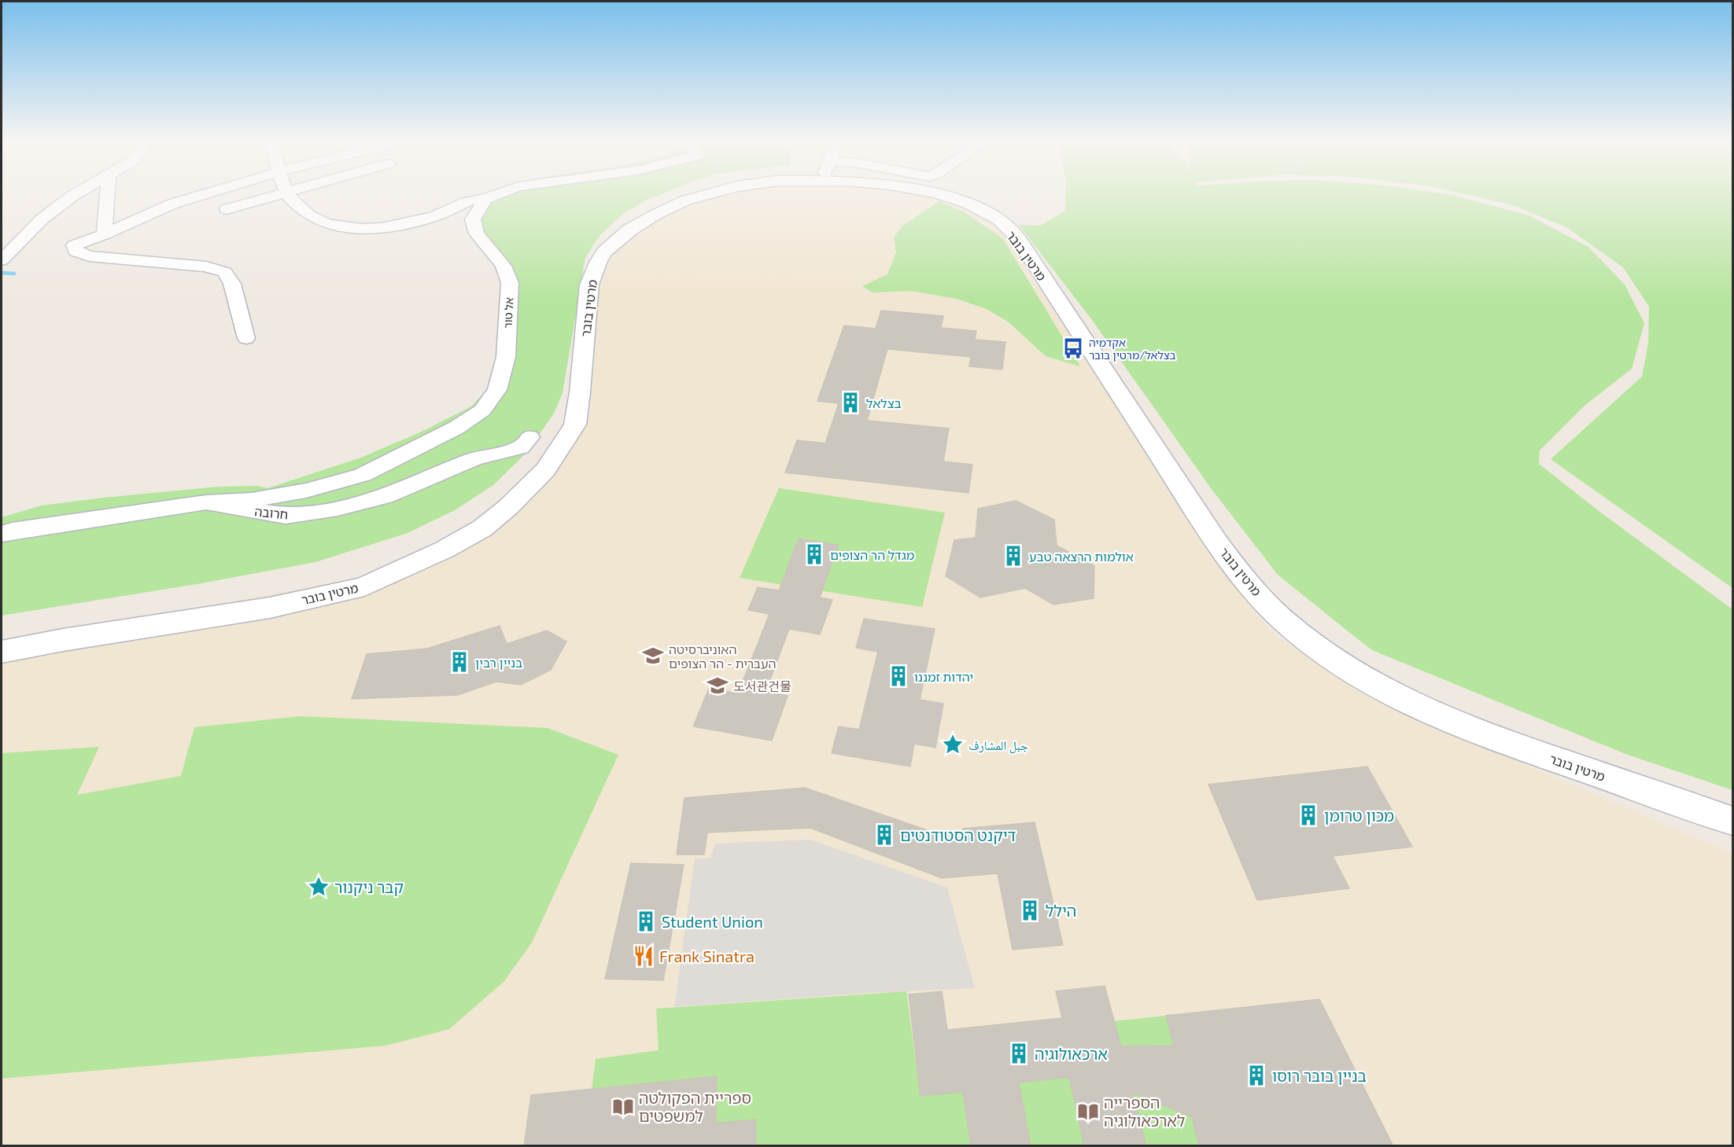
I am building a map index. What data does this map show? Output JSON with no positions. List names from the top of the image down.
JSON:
{
  "streets": {
    "street": ["מרטין בובר", "אל טור", "חרובה"]
  },
  "crossings": [
    ["אל טור", "חרובה"]
  ],
  "places": {
    "bus stop": ["אקדמיה בצלאל/מרטין בובר"],
    "building": [
      "בצלאל",
      "מגדל הר הצופים",
      "אולמות הרצאה טבע",
      "בניין רבין",
      "יהדות זמננו",
      "מכון טרומן",
      "דיקנט הסטודנטים",
      "הילל",
      "Student Union",
      "ארכאולוגיה",
      "בניין בובר רוסו"
    ],
    "school or university": ["האוניברסיטה העברית - הר הצופים", "도서관건물"],
    "place": ["جبل المشارف", "קבר ניקנור"],
    "restaurant": ["Frank Sinatra"],
    "library": ["ספריית הפקולטה למשפטים", "הספרייה לארכאולוגיה"]
  }
}
